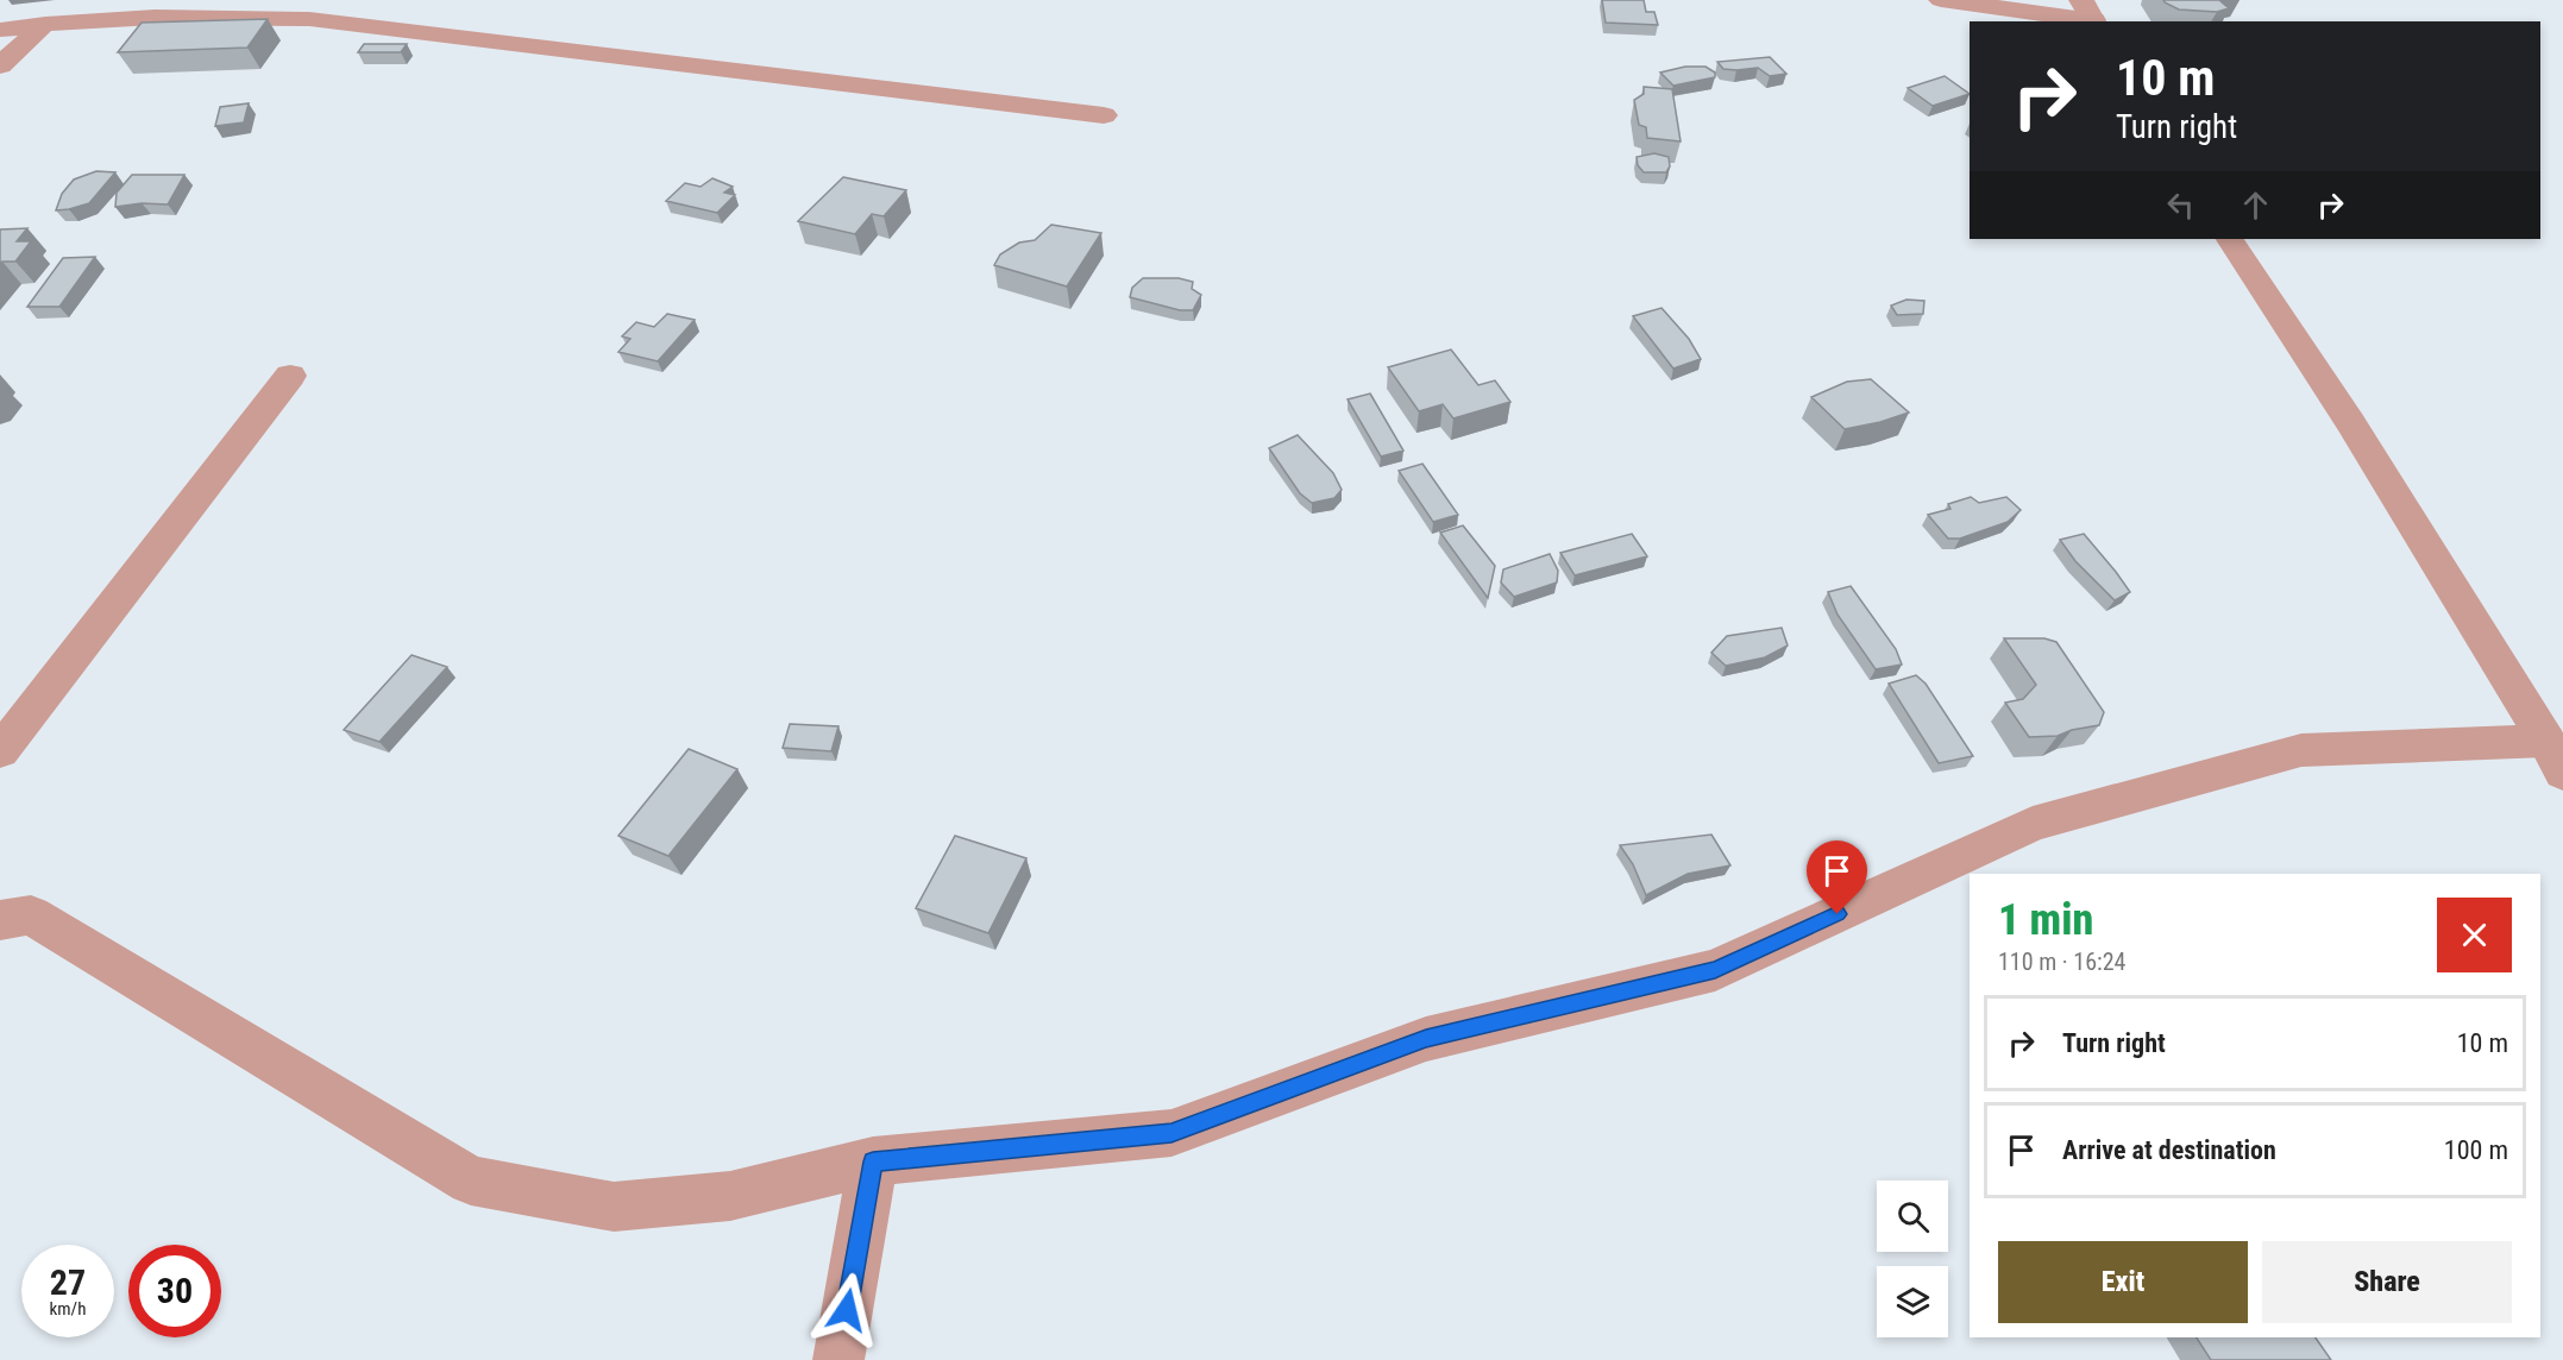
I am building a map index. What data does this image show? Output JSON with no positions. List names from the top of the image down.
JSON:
{
  "page": {
    "turn": ["10 m", "Turn right"],
    "heading": ["1 min", "110 m · 16:24"],
    "list": [
      {
        "name": "Turn right",
        "value": "10 m"
      },
      {
        "name": "Arrive at destination",
        "value": "100 m"
      }
    ],
    "buttons": ["Exit", "Share"],
    "speed": "27 km/h",
    "limit": "30"
  }
}
